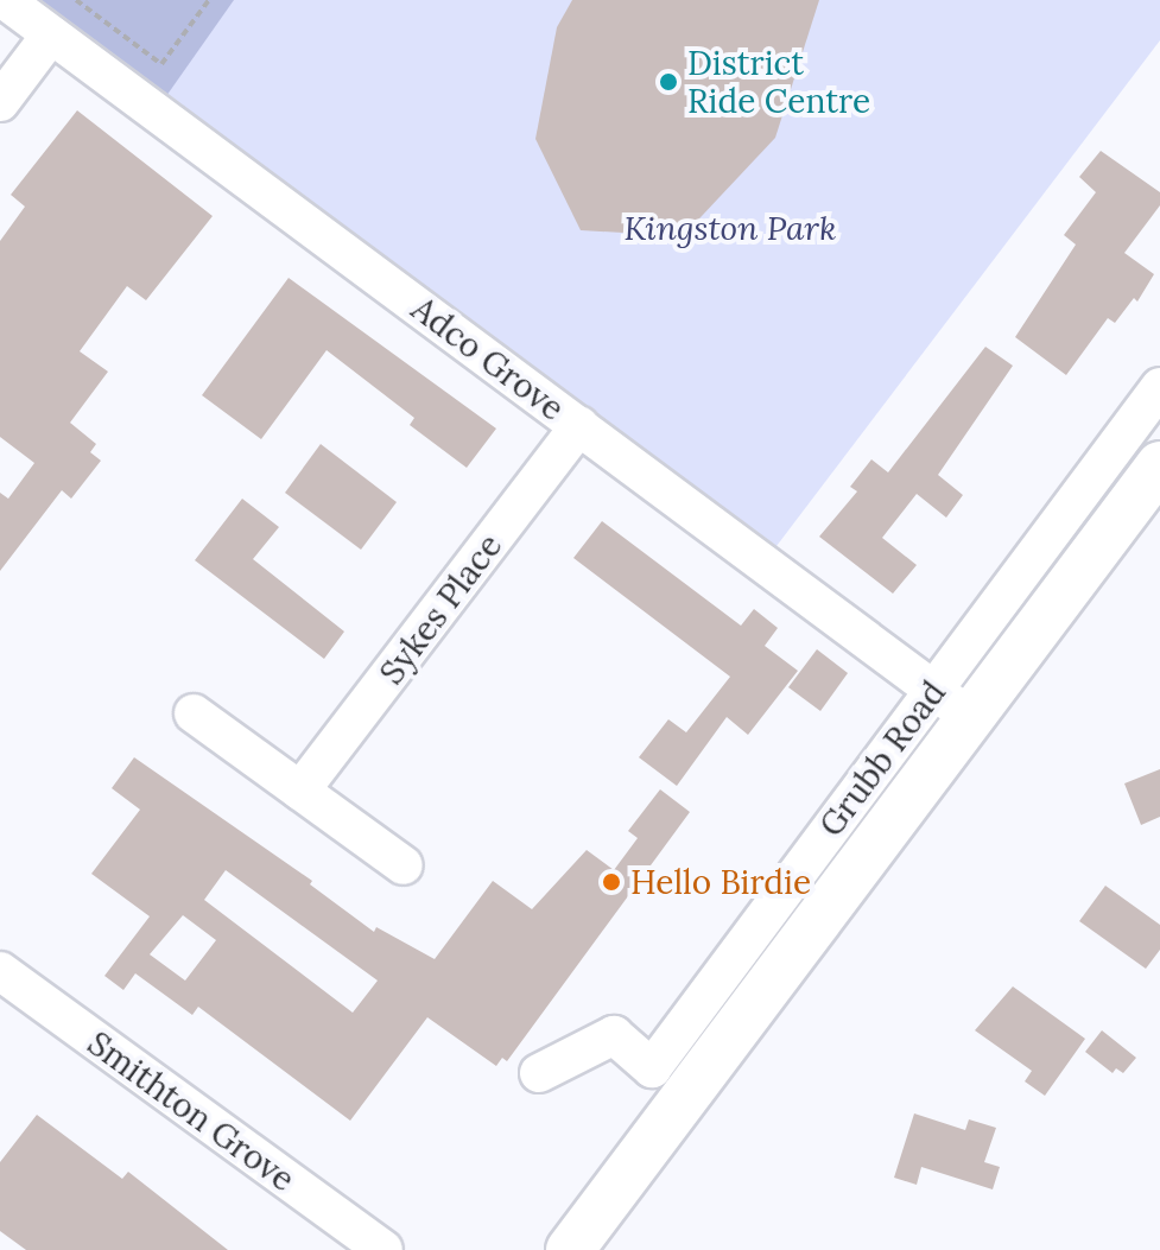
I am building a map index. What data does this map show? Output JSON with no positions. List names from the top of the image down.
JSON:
{
  "streets": {
    "main road": ["Grubb Road"],
    "street": ["Adco Grove", "Sykes Place", "Smithton Grove"]
  },
  "crossings": [
    ["Adco Grove", "Sykes Place"],
    ["Adco Grove", "Grubb Road"]
  ],
  "parks": ["Kingston Park"],
  "places": ["District Ride Centre", "Hello Birdie"]
}
